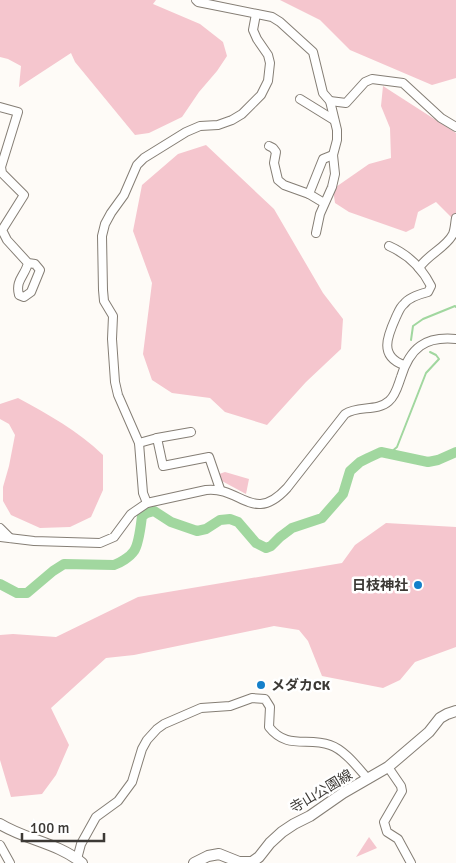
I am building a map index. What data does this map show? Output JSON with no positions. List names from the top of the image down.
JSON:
{
  "streets": {
    "main road": ["寺山公園線"]
  },
  "places": ["日枝神社", "メダカCK"],
  "scale_bar": "100 m"
}
